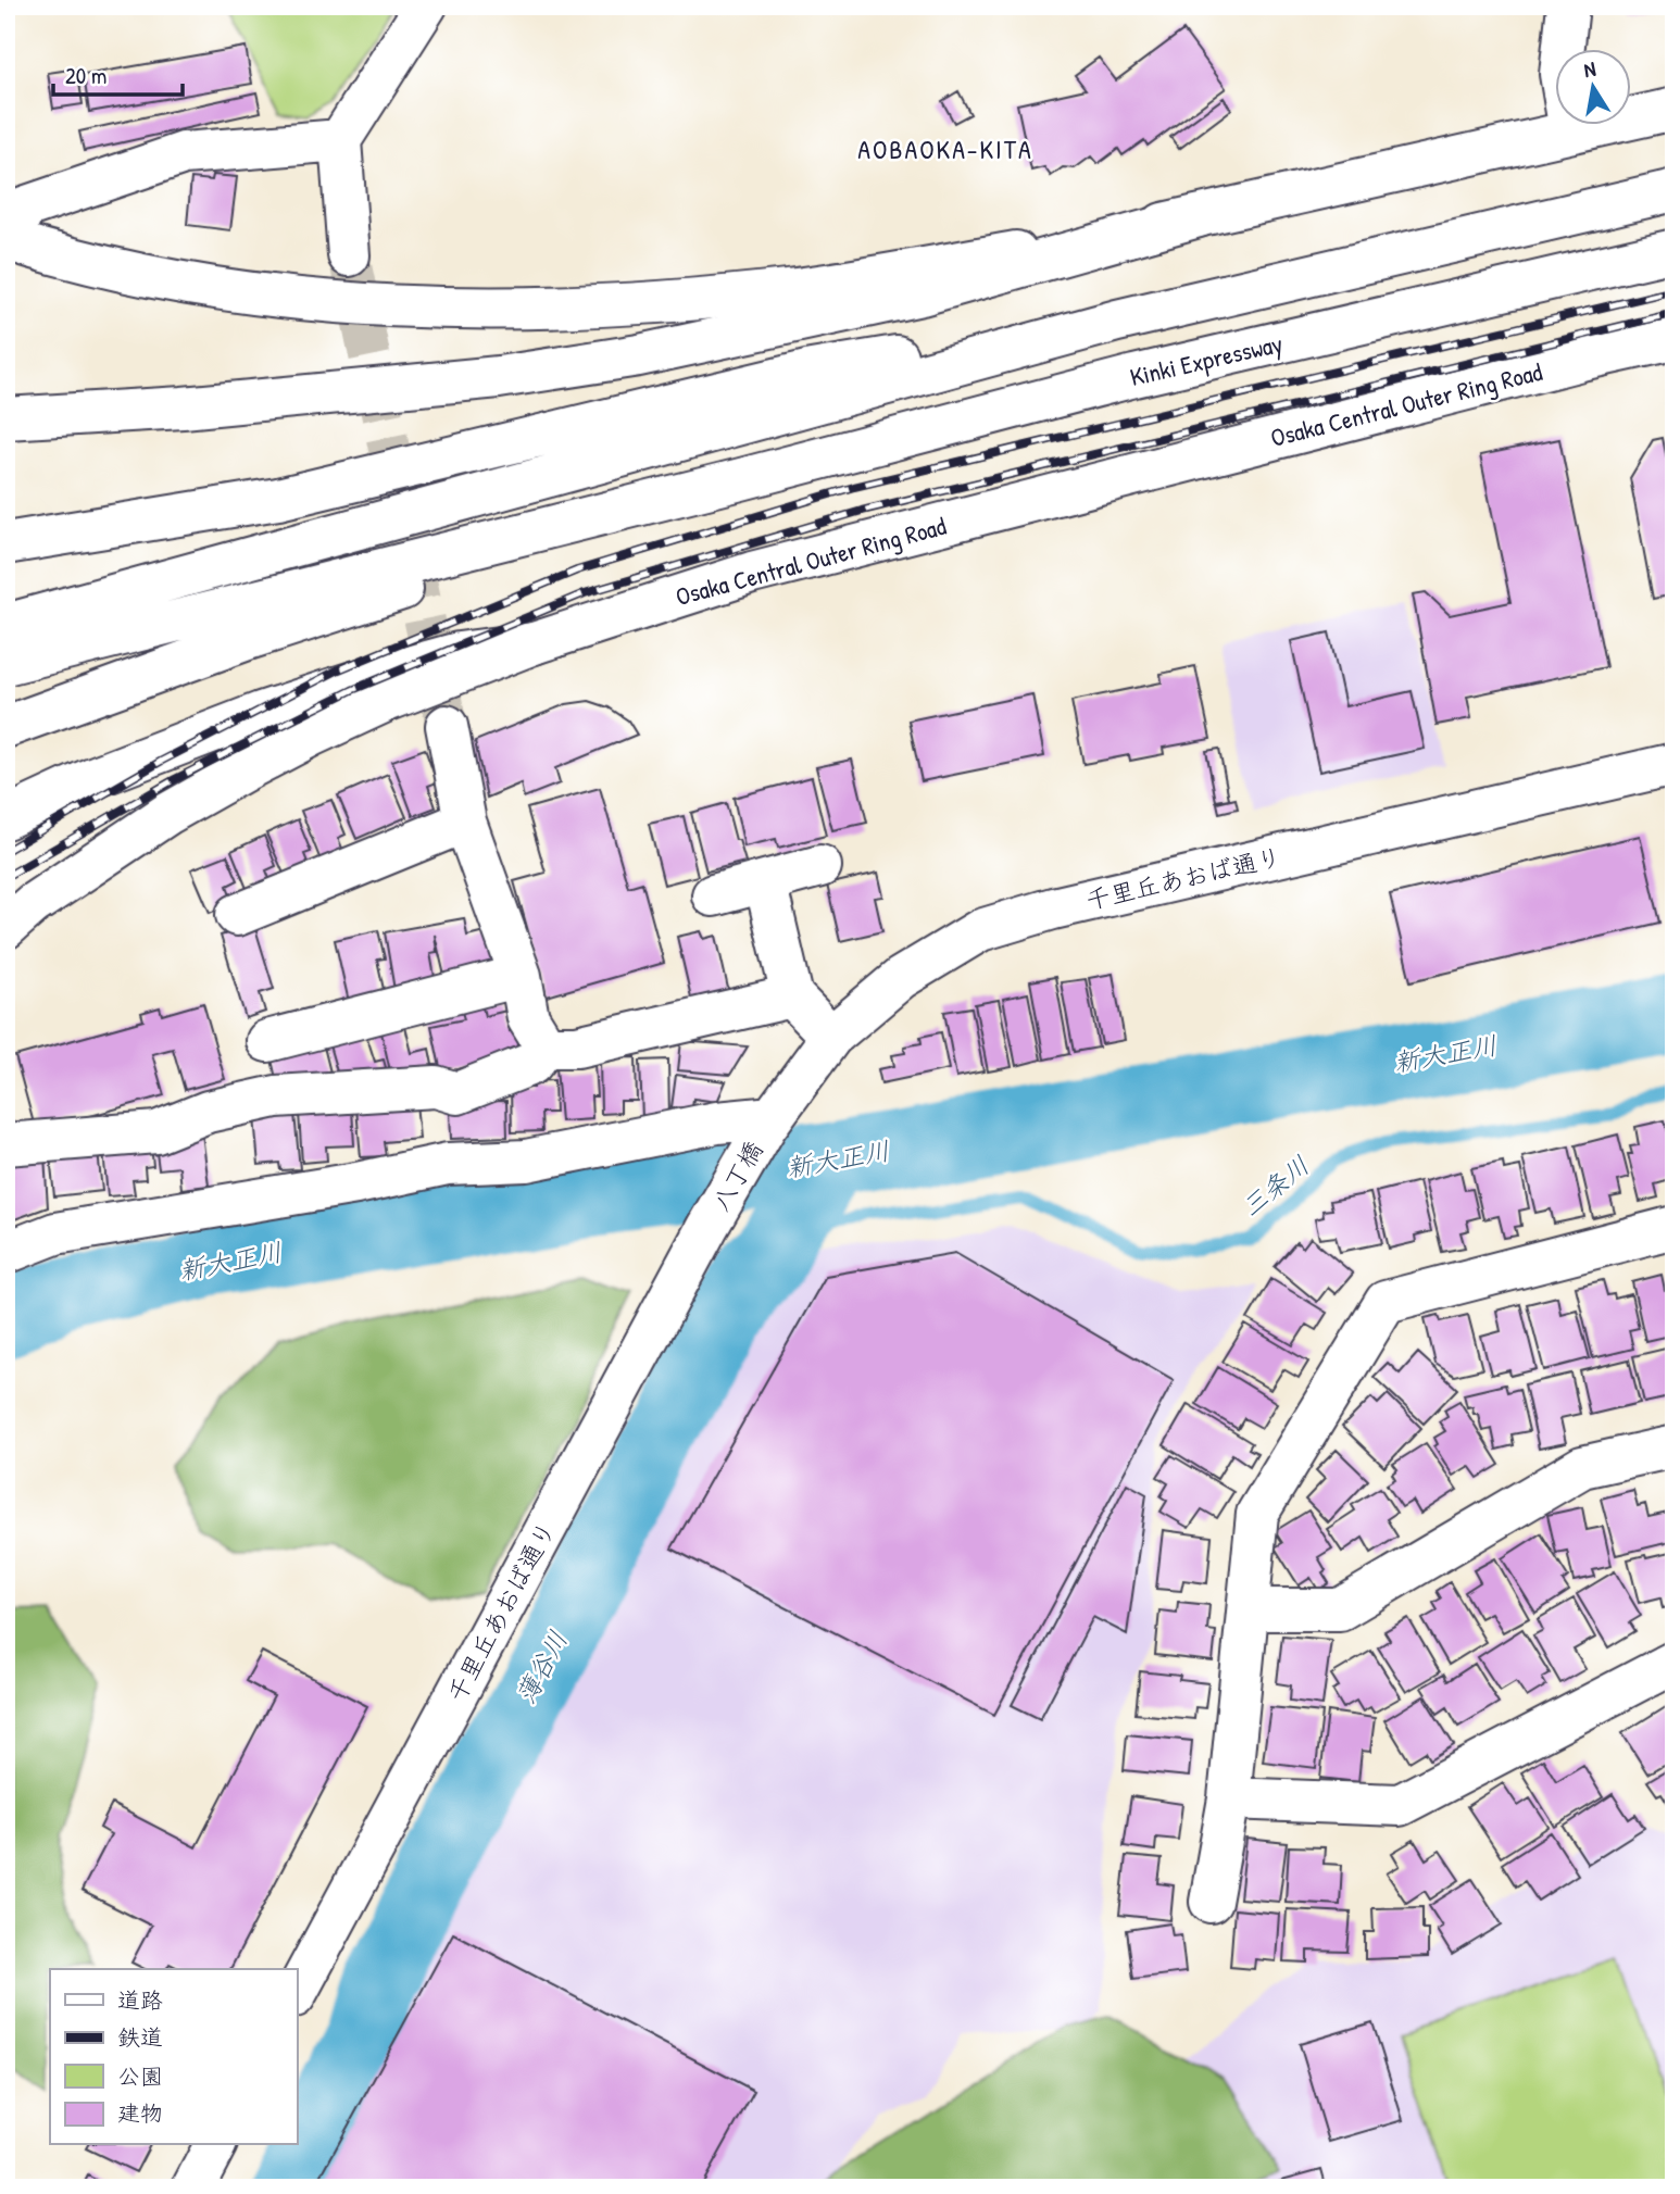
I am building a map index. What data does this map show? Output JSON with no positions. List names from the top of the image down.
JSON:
{
  "streets": {
    "main road": [
      "Kinki Expressway",
      "Osaka Central Outer Ring Road",
      "千里丘あおば通り",
      "八丁橋"
    ]
  },
  "crossings": [
    ["千里丘あおば通り", "八丁橋"]
  ],
  "districts": ["AOBAOKA-KITA"],
  "water": ["新大正川", "三条川", "薄谷川"],
  "legend": [
    "道路",
    "鉄道",
    "公園",
    "建物"
  ],
  "scale_bar": "20 m",
  "north": "top"
}
